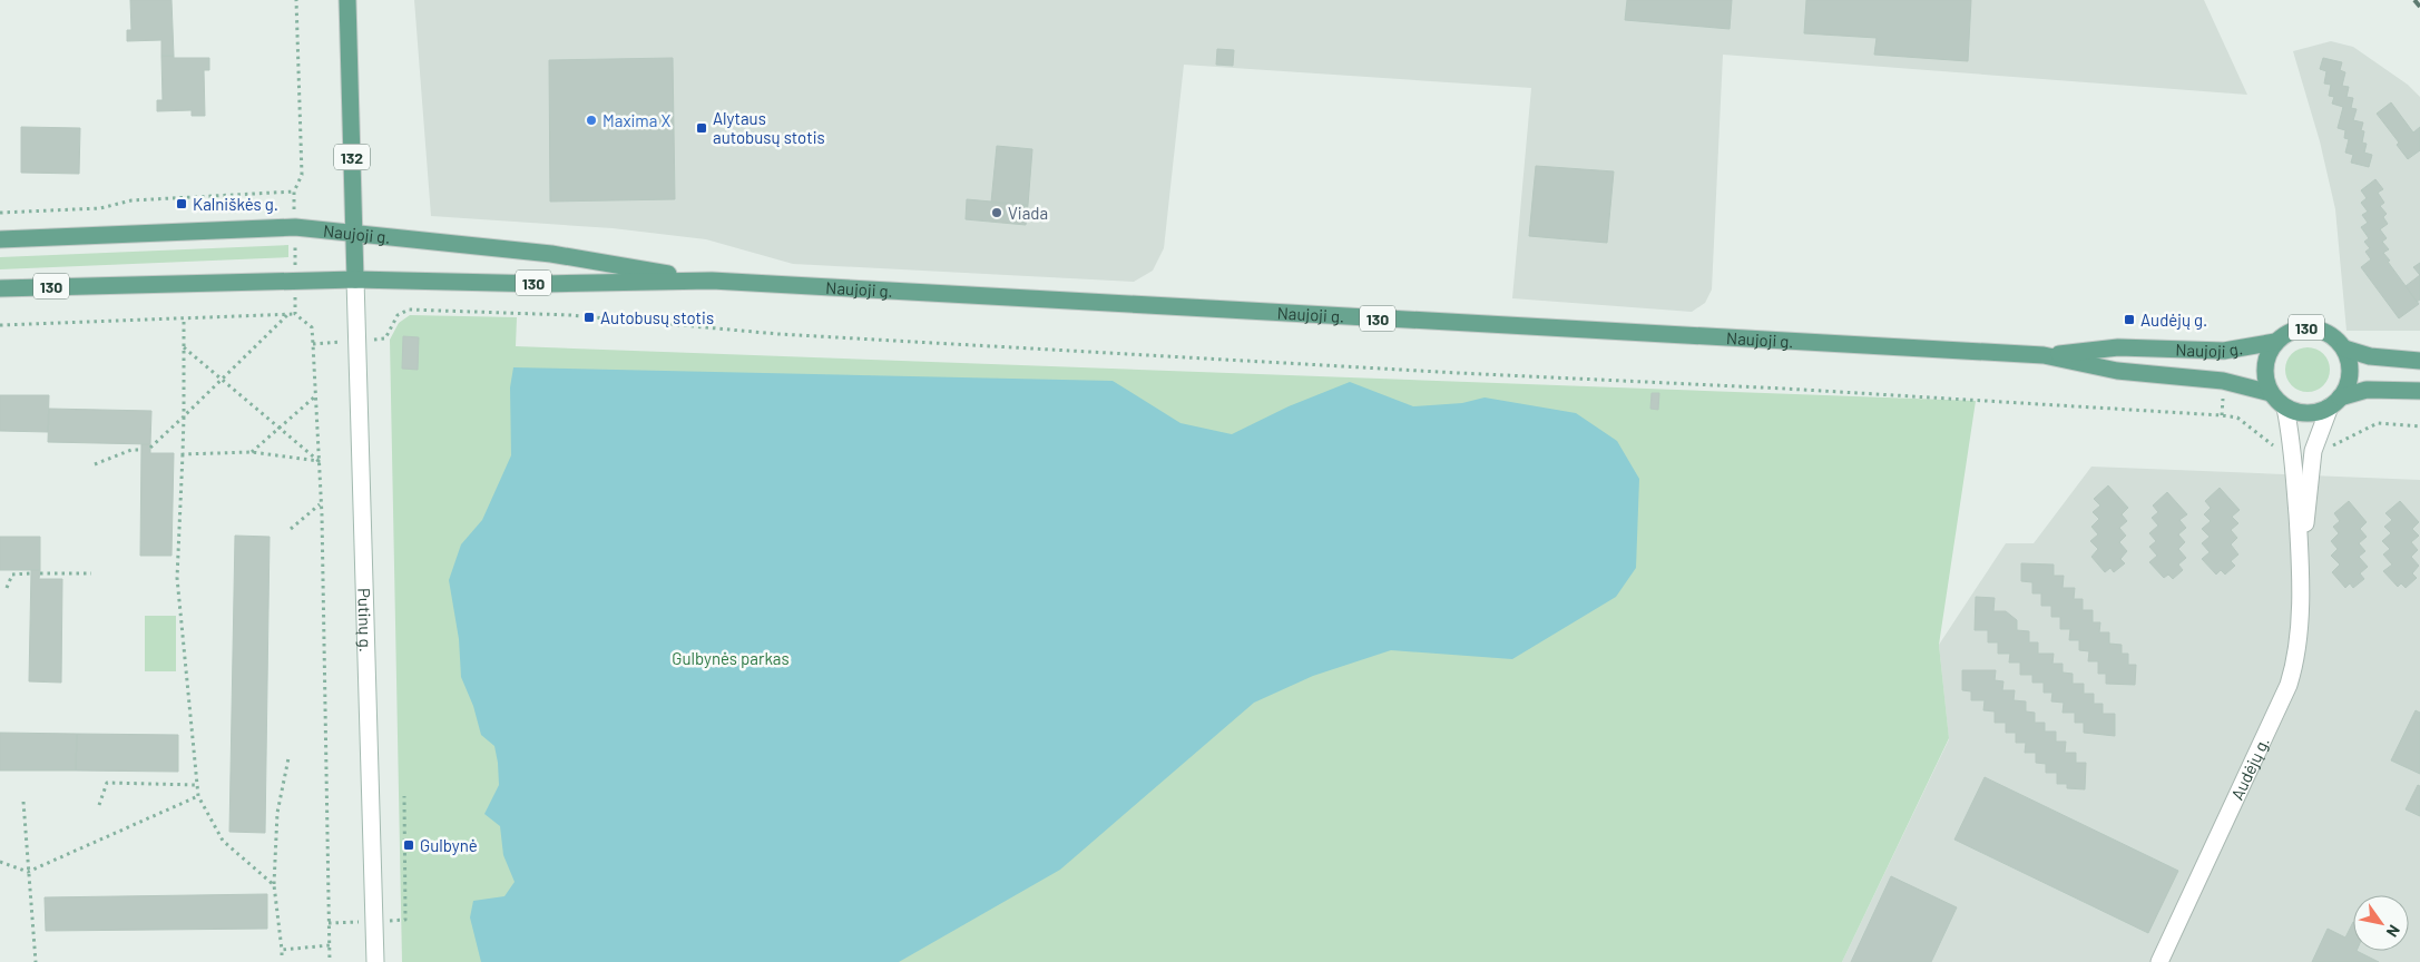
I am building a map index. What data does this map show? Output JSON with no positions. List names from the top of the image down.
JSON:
{
  "streets": {
    "main road": ["132", "Naujoji g.", "130"],
    "street": ["Putinų g.", "Audėjų g."]
  },
  "crossings": [
    ["132", "Naujoji g."],
    ["132", "Putinų g."],
    ["Naujoji g.", "130"],
    ["Naujoji g.", "Putinų g."],
    ["Naujoji g.", "Audėjų g."],
    ["130", "Audėjų g."]
  ],
  "parks": ["Gulbynės parkas"],
  "places": {
    "other": ["Maxima X", "Viada"],
    "transit": [
      "Alytaus autobusų stotis",
      "Kalniškės g.",
      "Autobusų stotis",
      "Audėjų g.",
      "Gulbynė"
    ]
  },
  "north": "bottom right"
}
